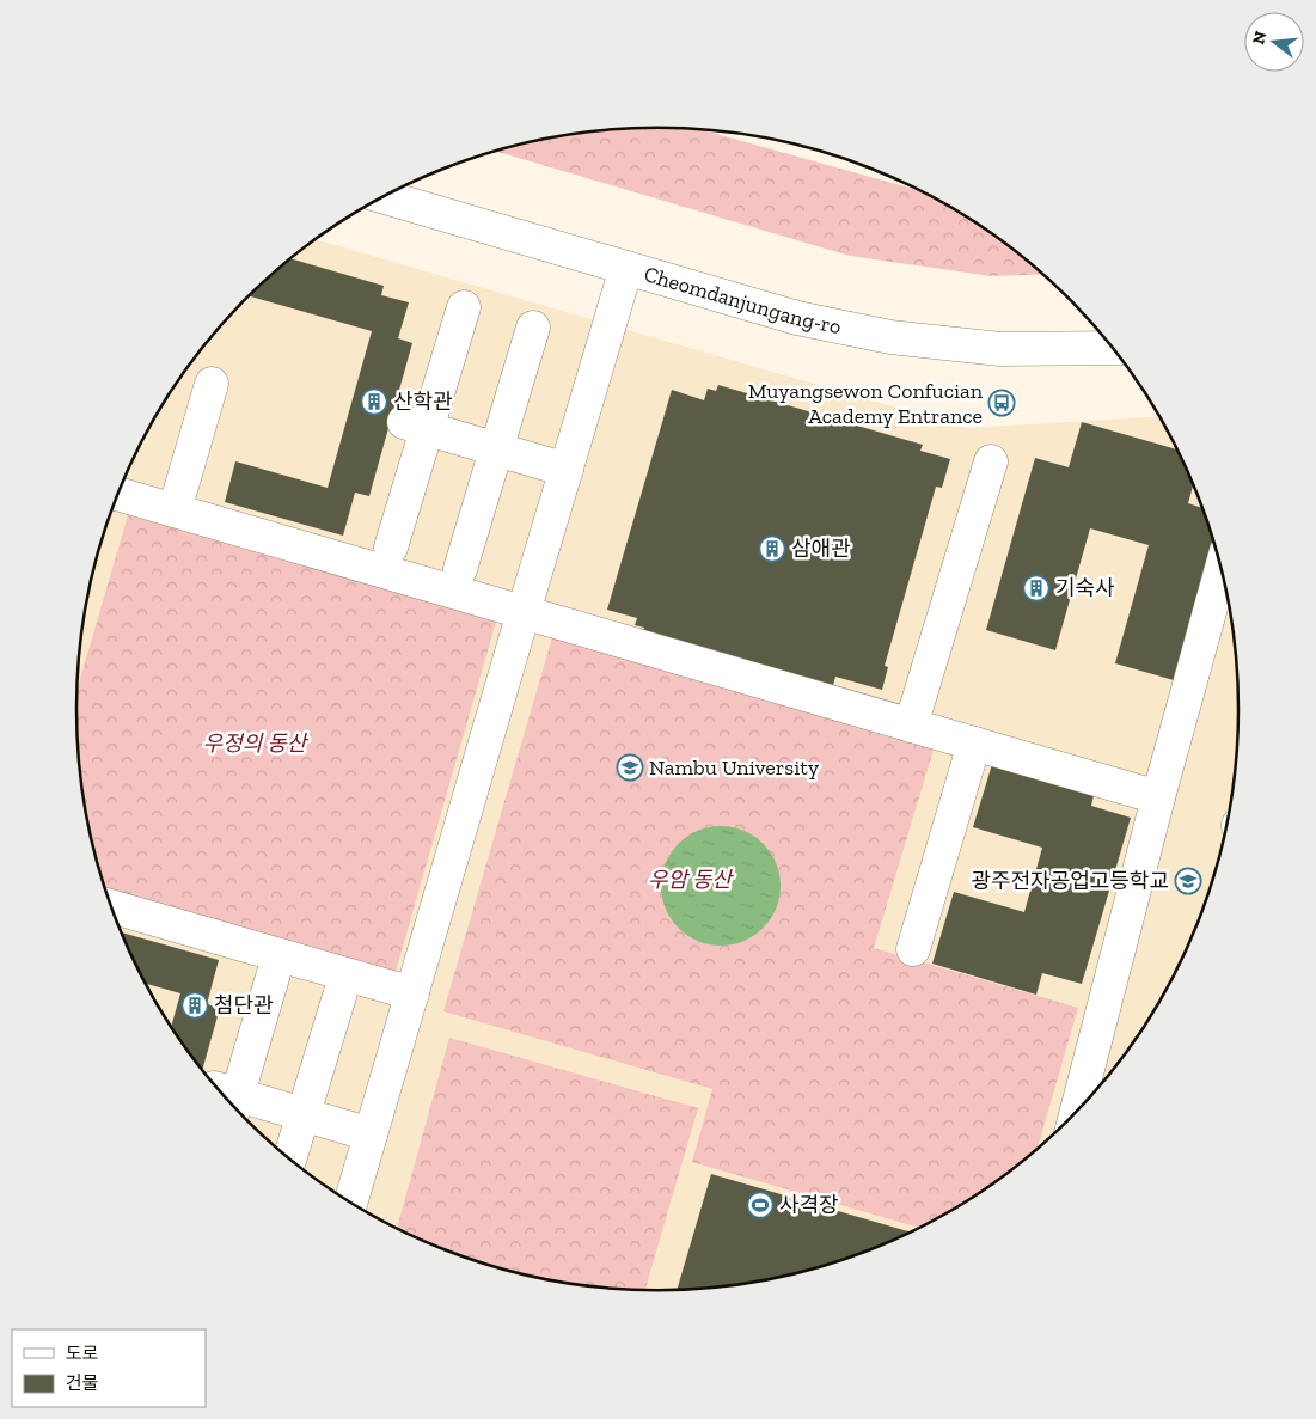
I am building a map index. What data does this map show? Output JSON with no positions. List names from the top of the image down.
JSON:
{
  "streets": {
    "street": ["Cheomdanjungang-ro"]
  },
  "parks": ["우정의 동산", "우암 동산"],
  "places": {
    "building": [
      "산학관",
      "삼애관",
      "기숙사",
      "첨단관"
    ],
    "bus stop": ["Muyangsewon Confucian Academy Entrance"],
    "school or university": ["Nambu University", "광주전자공업고등학교"],
    "sports": ["사격장"]
  },
  "legend": ["도로", "건물"],
  "north": "left"
}
